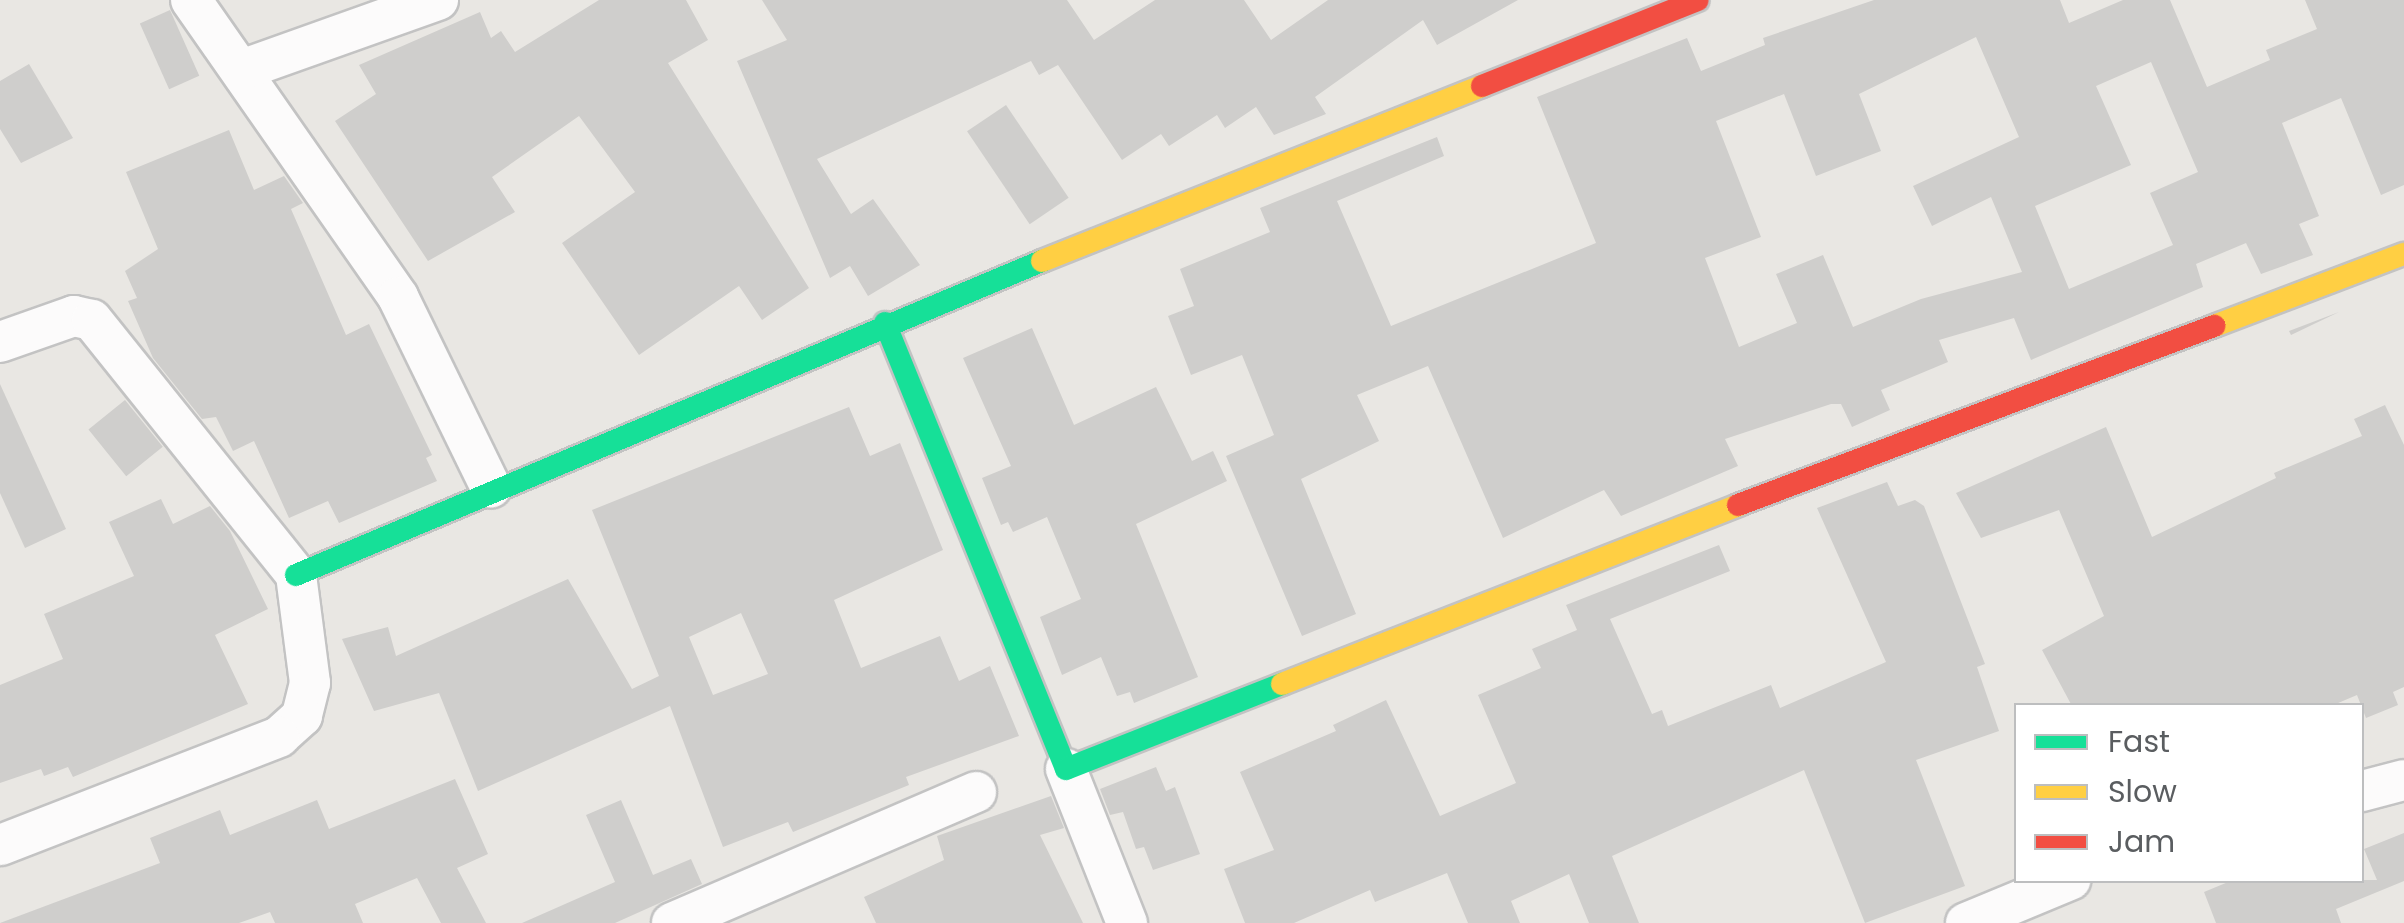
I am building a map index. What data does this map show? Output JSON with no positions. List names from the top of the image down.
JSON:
{
  "legend": ["Fast", "Slow", "Jam"]
}
